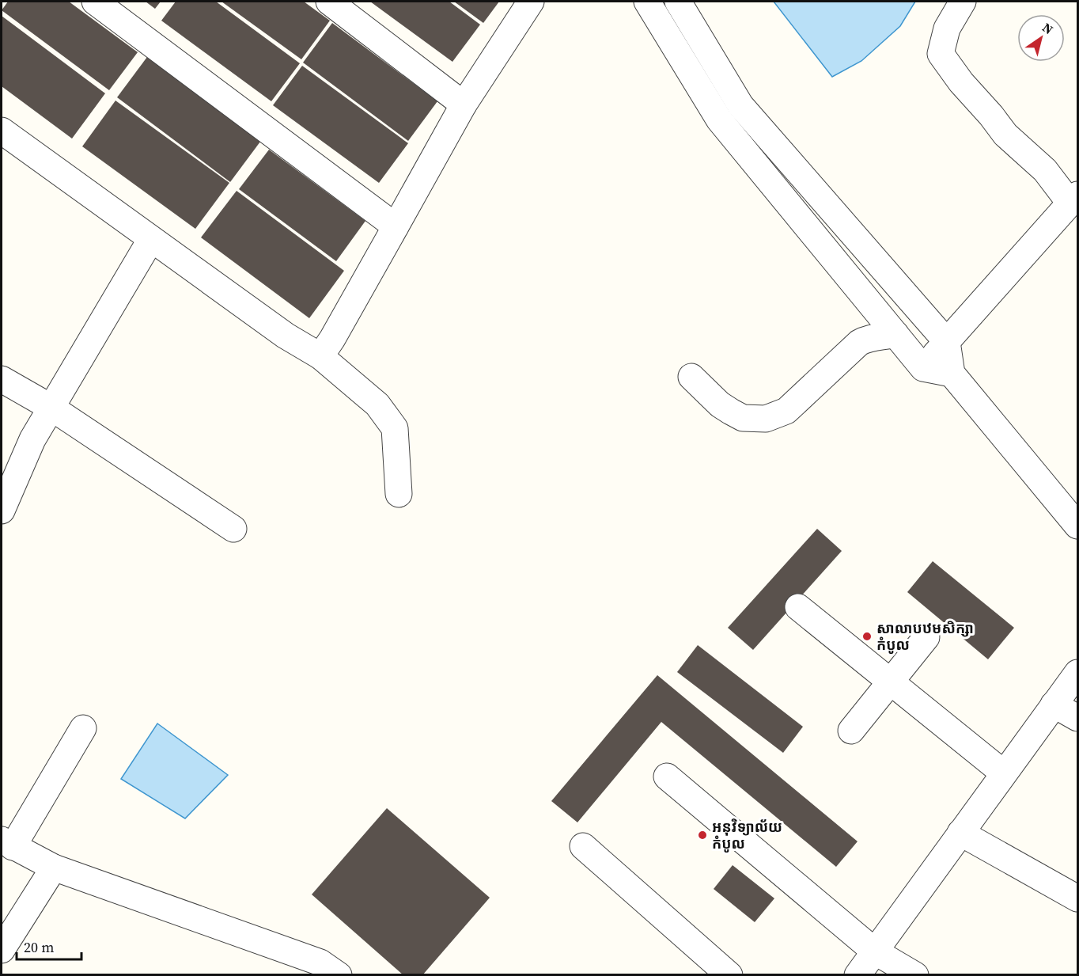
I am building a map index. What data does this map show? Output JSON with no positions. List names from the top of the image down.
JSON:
{
  "places": ["សាលាបឋមសិក្សា កំបូល", "អនុវិទ្យាល័យ កំបូល"],
  "scale_bar": "20 m",
  "north": "top right"
}
